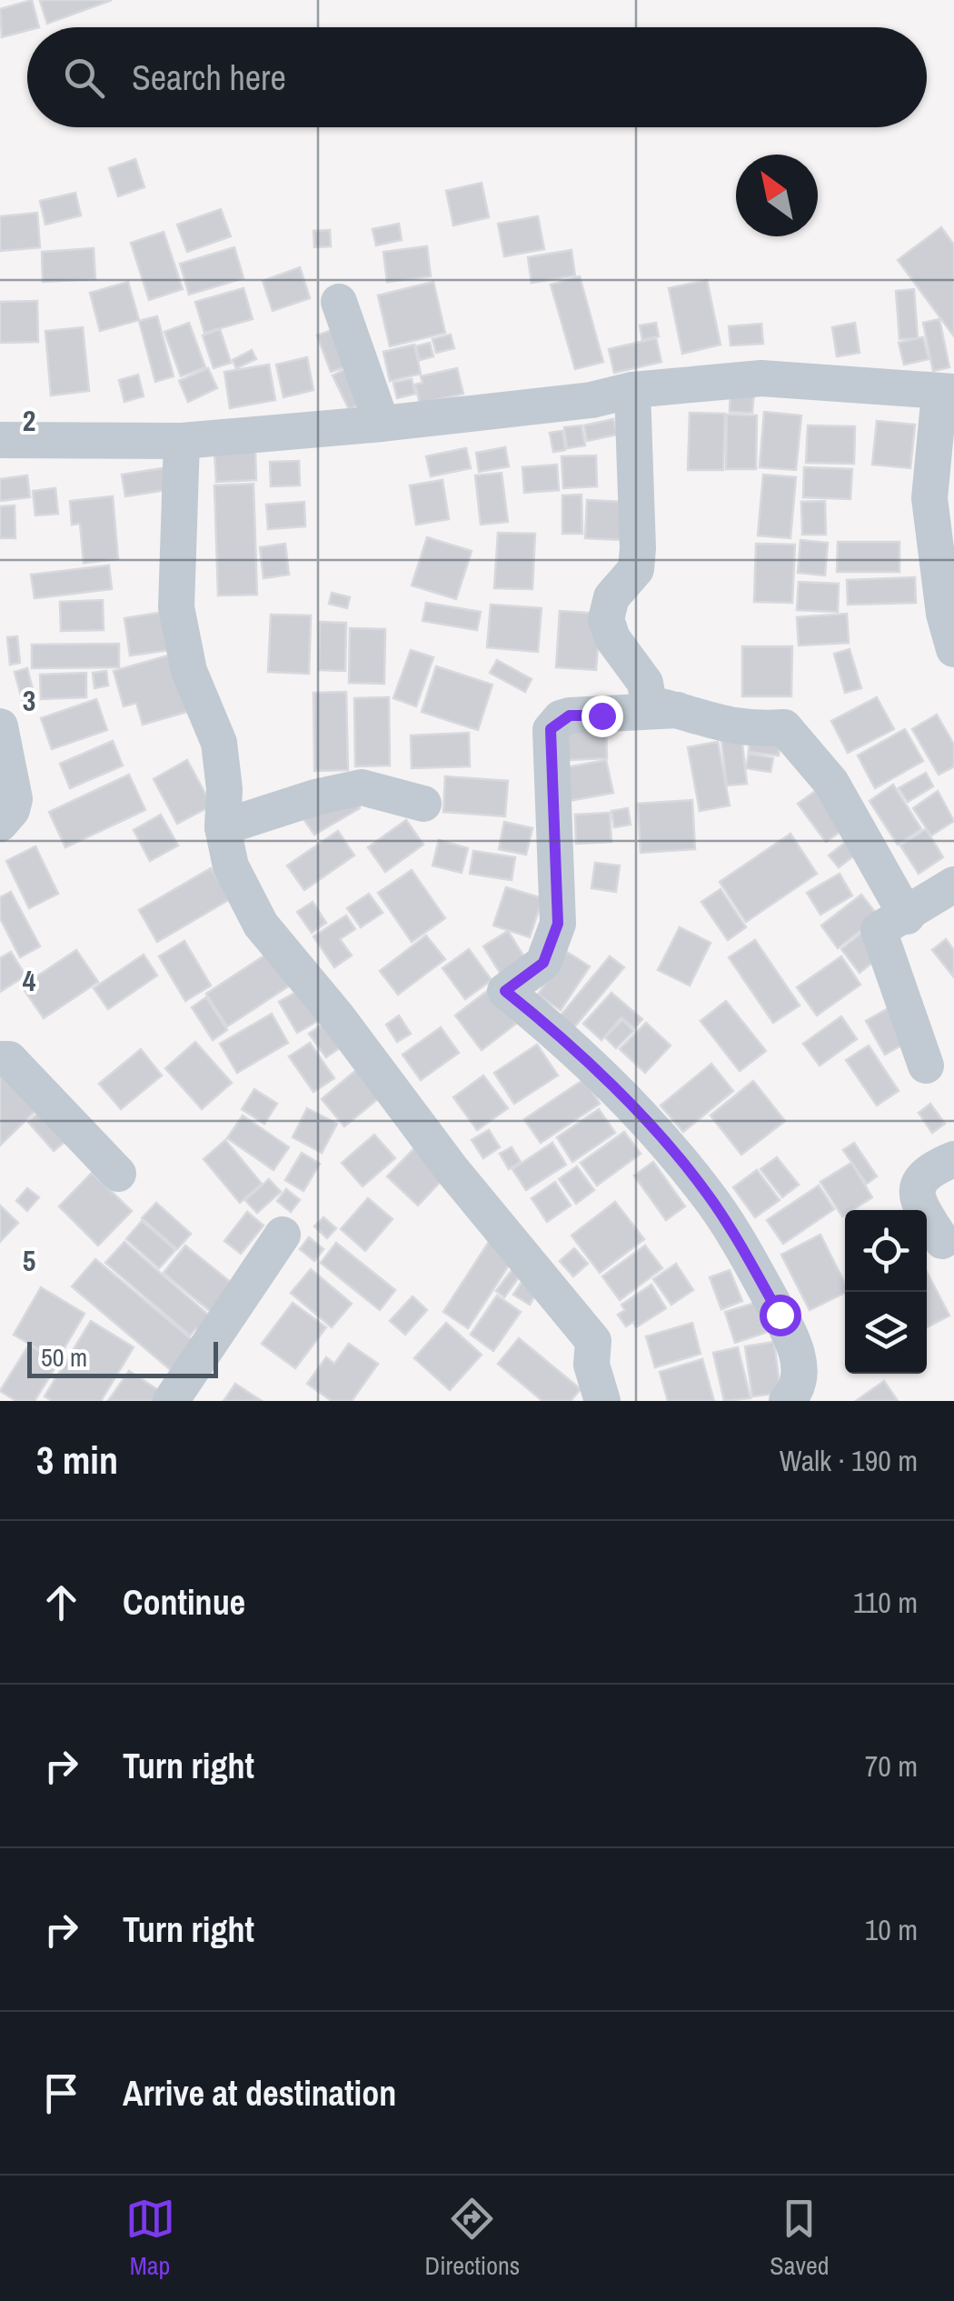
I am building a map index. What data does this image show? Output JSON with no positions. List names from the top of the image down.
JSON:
{
  "scale_bar": "50 m",
  "north": "top left",
  "page": {
    "search": "Search here",
    "scale": "50 m",
    "heading": ["3 min", "Walk · 190 m"],
    "list": [
      ["Continue", "110 m"],
      ["Turn right", "70 m"],
      ["Turn right", "10 m"],
      "Arrive at destination"
    ],
    "nav": ["Map", "Directions", "Saved"]
  },
  "grid": {
    "rows": [
      "2",
      "3",
      "4",
      "5"
    ]
  }
}
